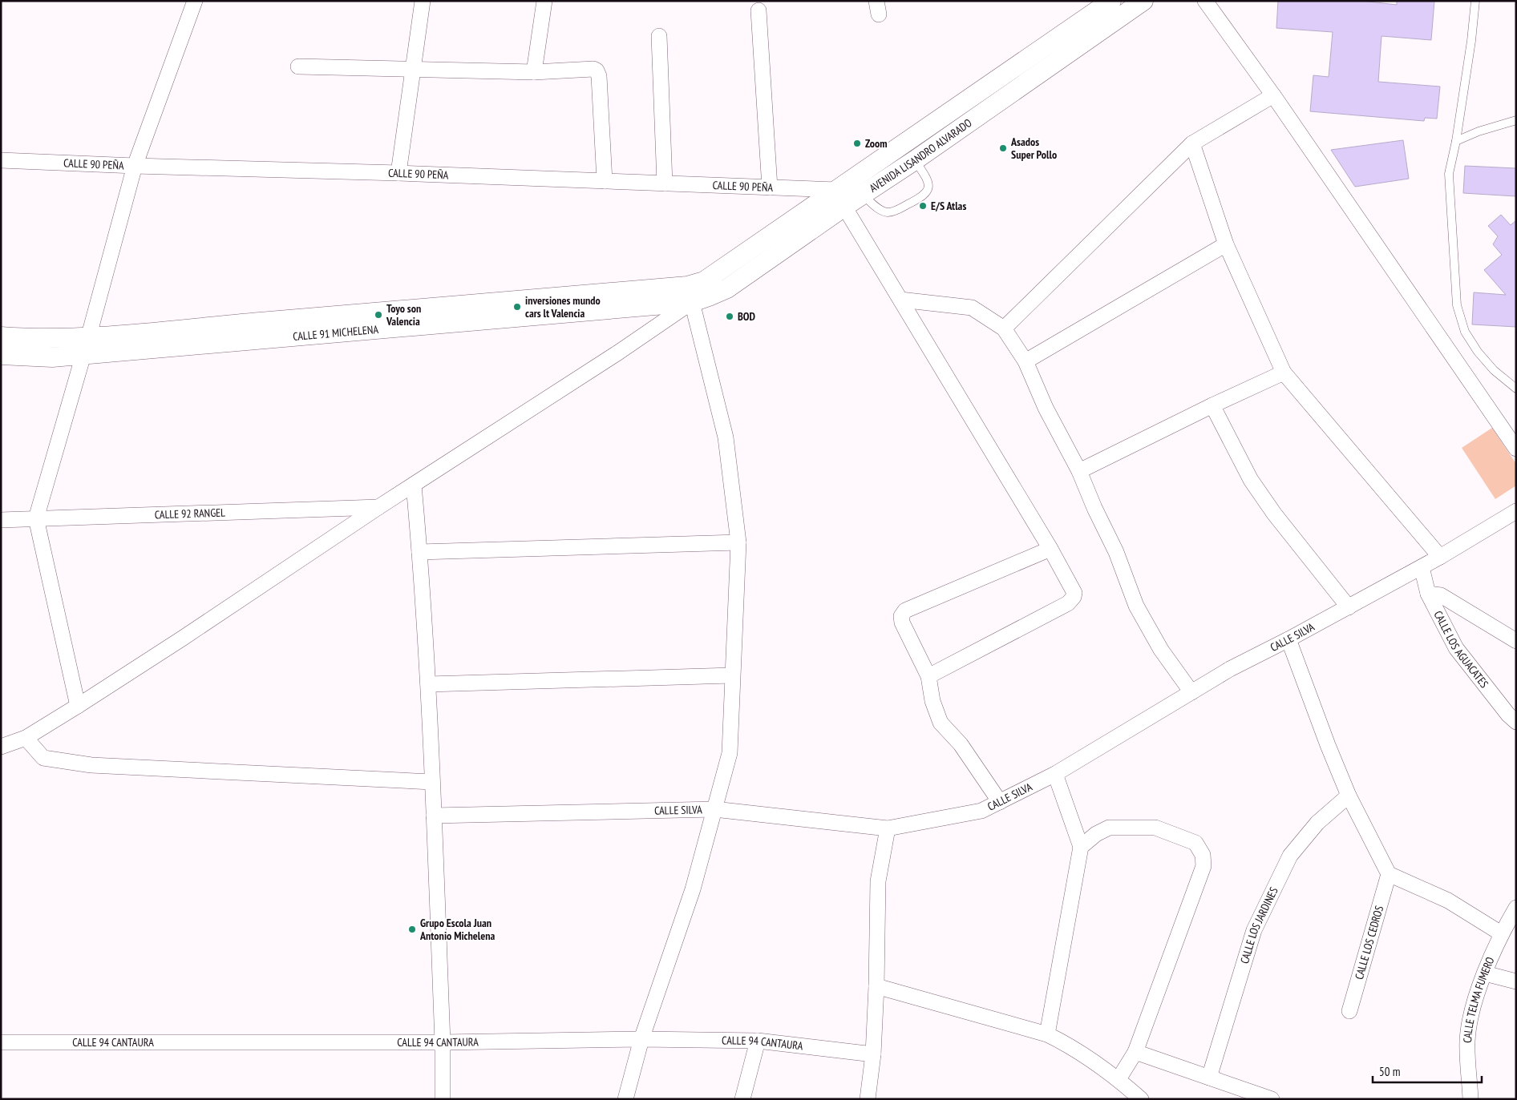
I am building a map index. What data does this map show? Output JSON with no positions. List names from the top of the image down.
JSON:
{
  "streets": {
    "street": [
      "AVENIDA LISANDRO ALVARADO",
      "CALLE 90 PEÑA",
      "CALLE 91 MICHELENA",
      "CALLE 92 RANGEL",
      "CALLE SILVA",
      "CALLE LOS AGUACATES",
      "CALLE LOS JARDINES",
      "CALLE LOS CEDROS",
      "CALLE TELMA FUMERO",
      "CALLE 94 CANTAURA"
    ]
  },
  "crossings": [
    ["AVENIDA LISANDRO ALVARADO", "CALLE 90 PEÑA"],
    ["AVENIDA LISANDRO ALVARADO", "CALLE 91 MICHELENA"],
    ["CALLE SILVA", "CALLE LOS AGUACATES"]
  ],
  "places": [
    "Zoom",
    "Asados Super Pollo",
    "E/S Atlas",
    "inversiones mundo cars lt Valencia",
    "Toyo son Valencia",
    "BOD",
    "Grupo Escola Juan Antonio Michelena"
  ],
  "scale_bar": "50 m"
}
